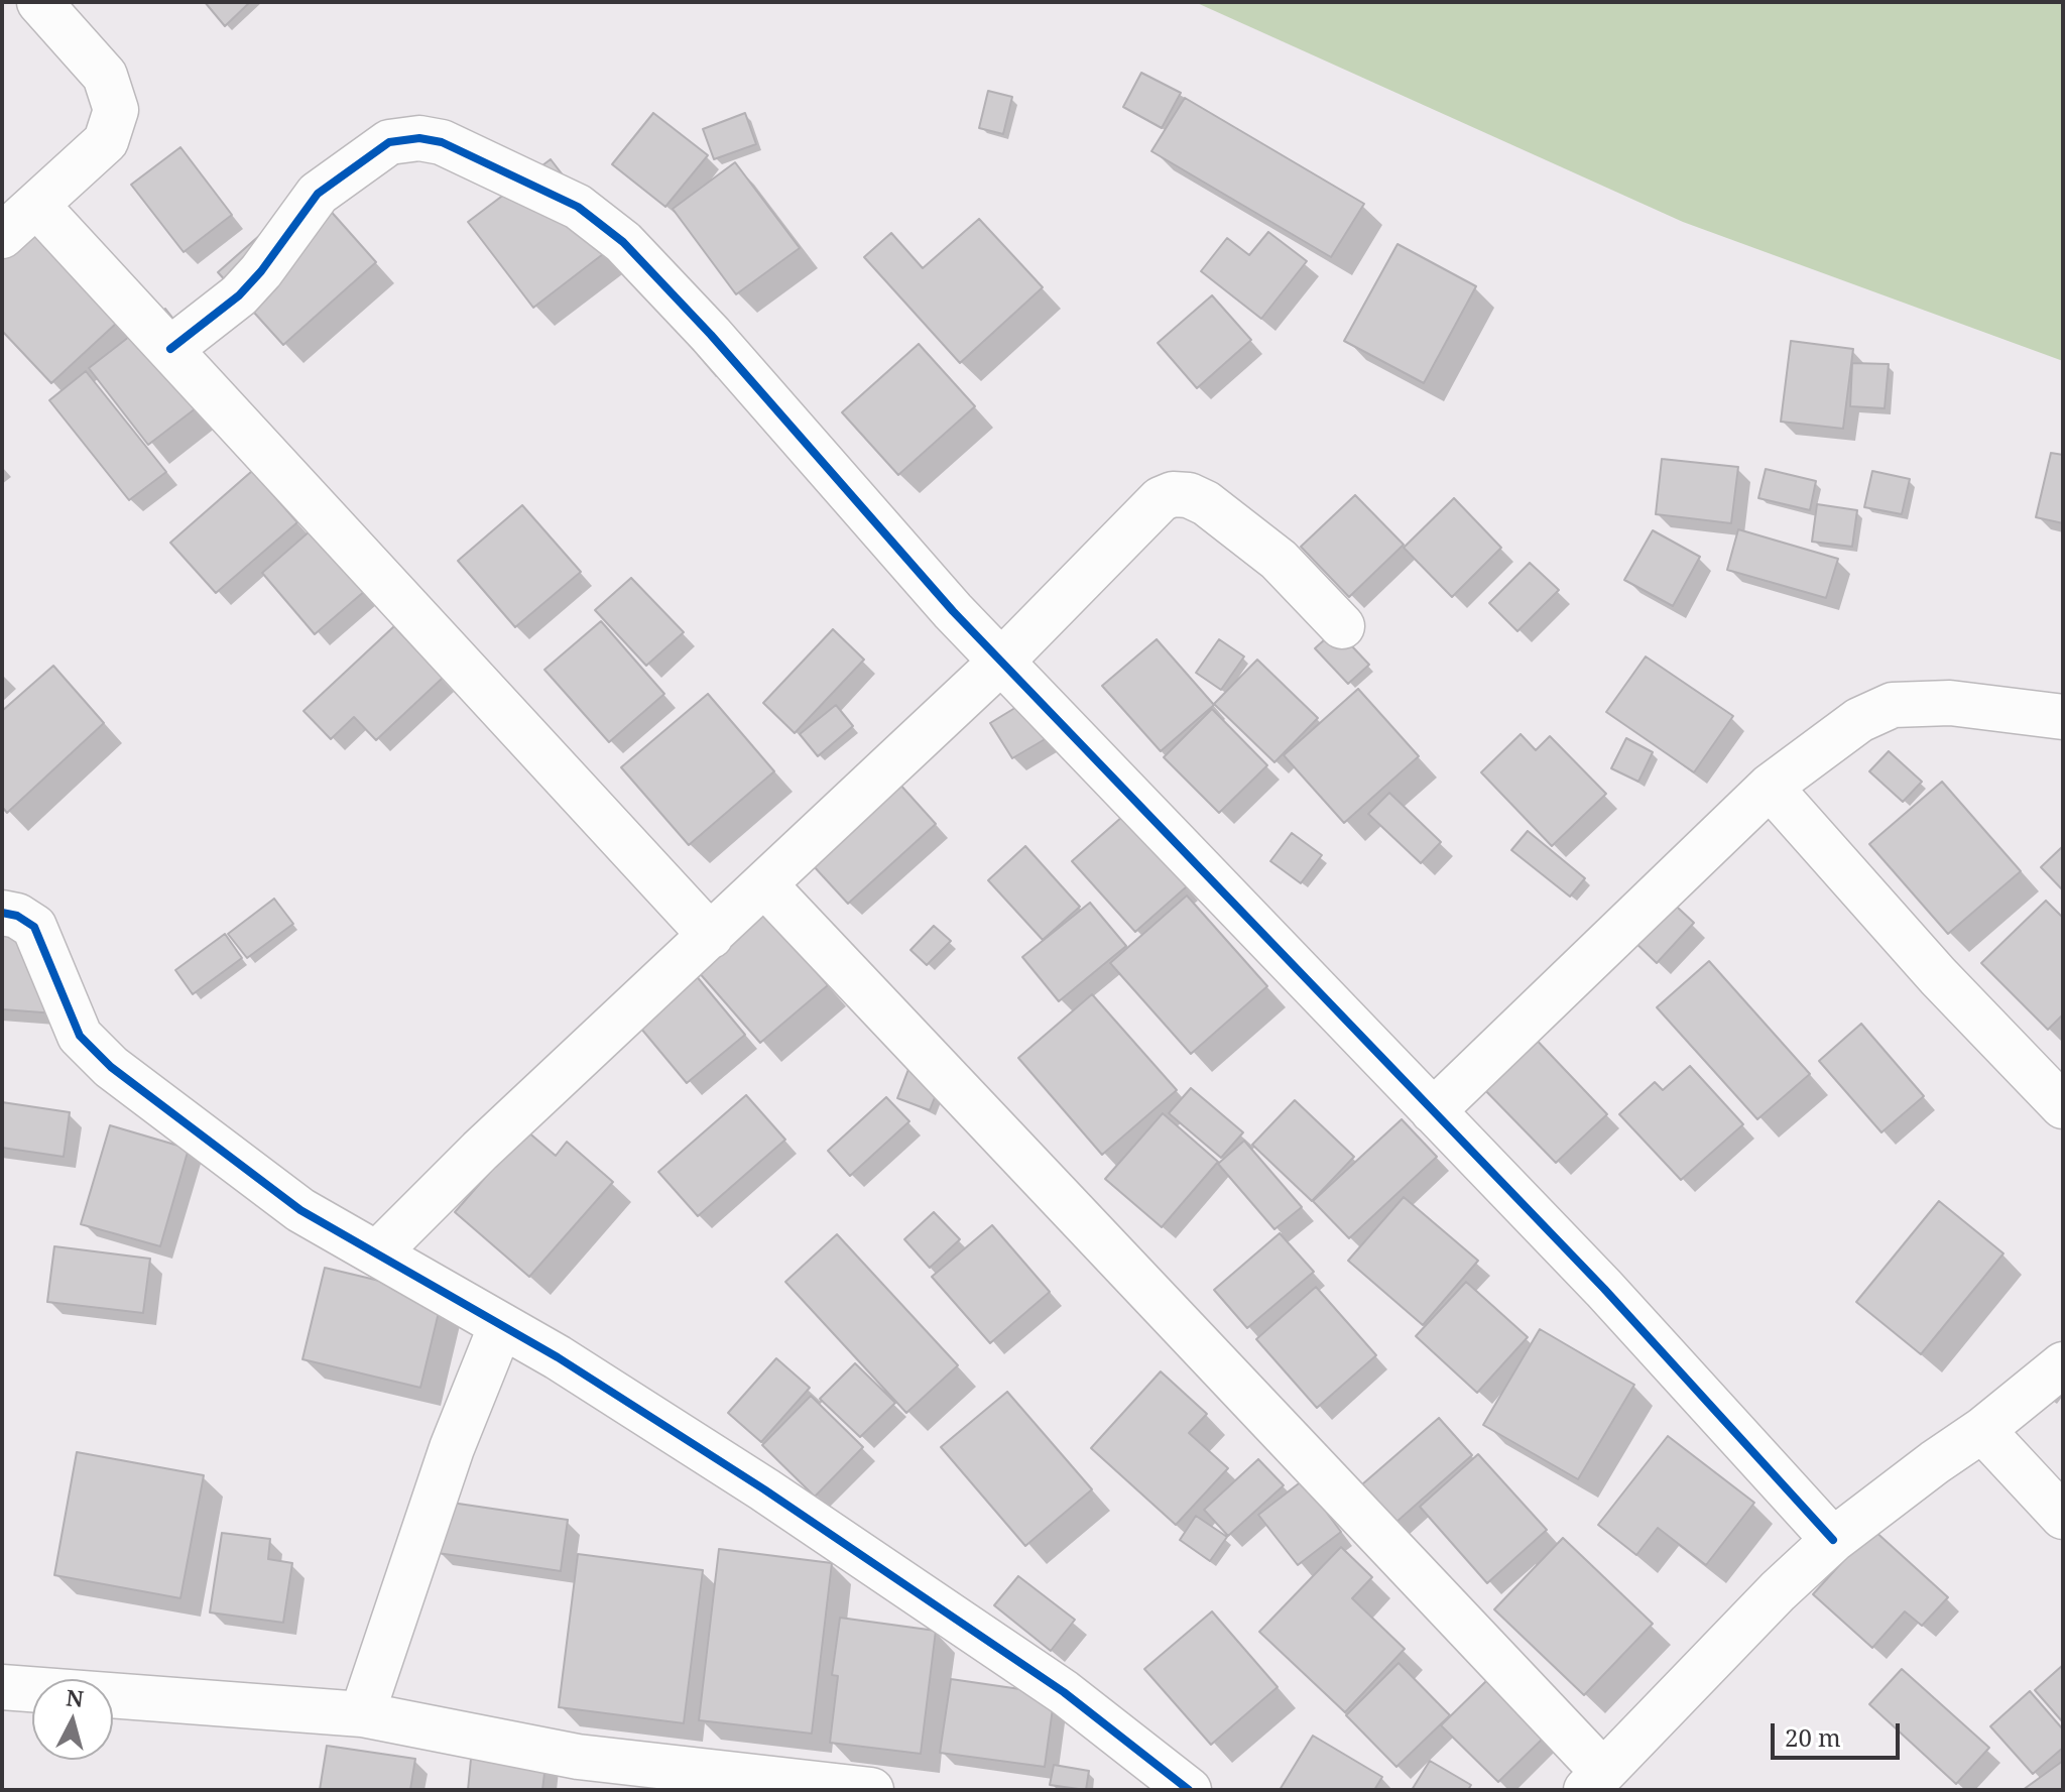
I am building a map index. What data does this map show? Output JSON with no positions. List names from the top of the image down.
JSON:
{
  "scale_bar": "20 m",
  "north": "top"
}
